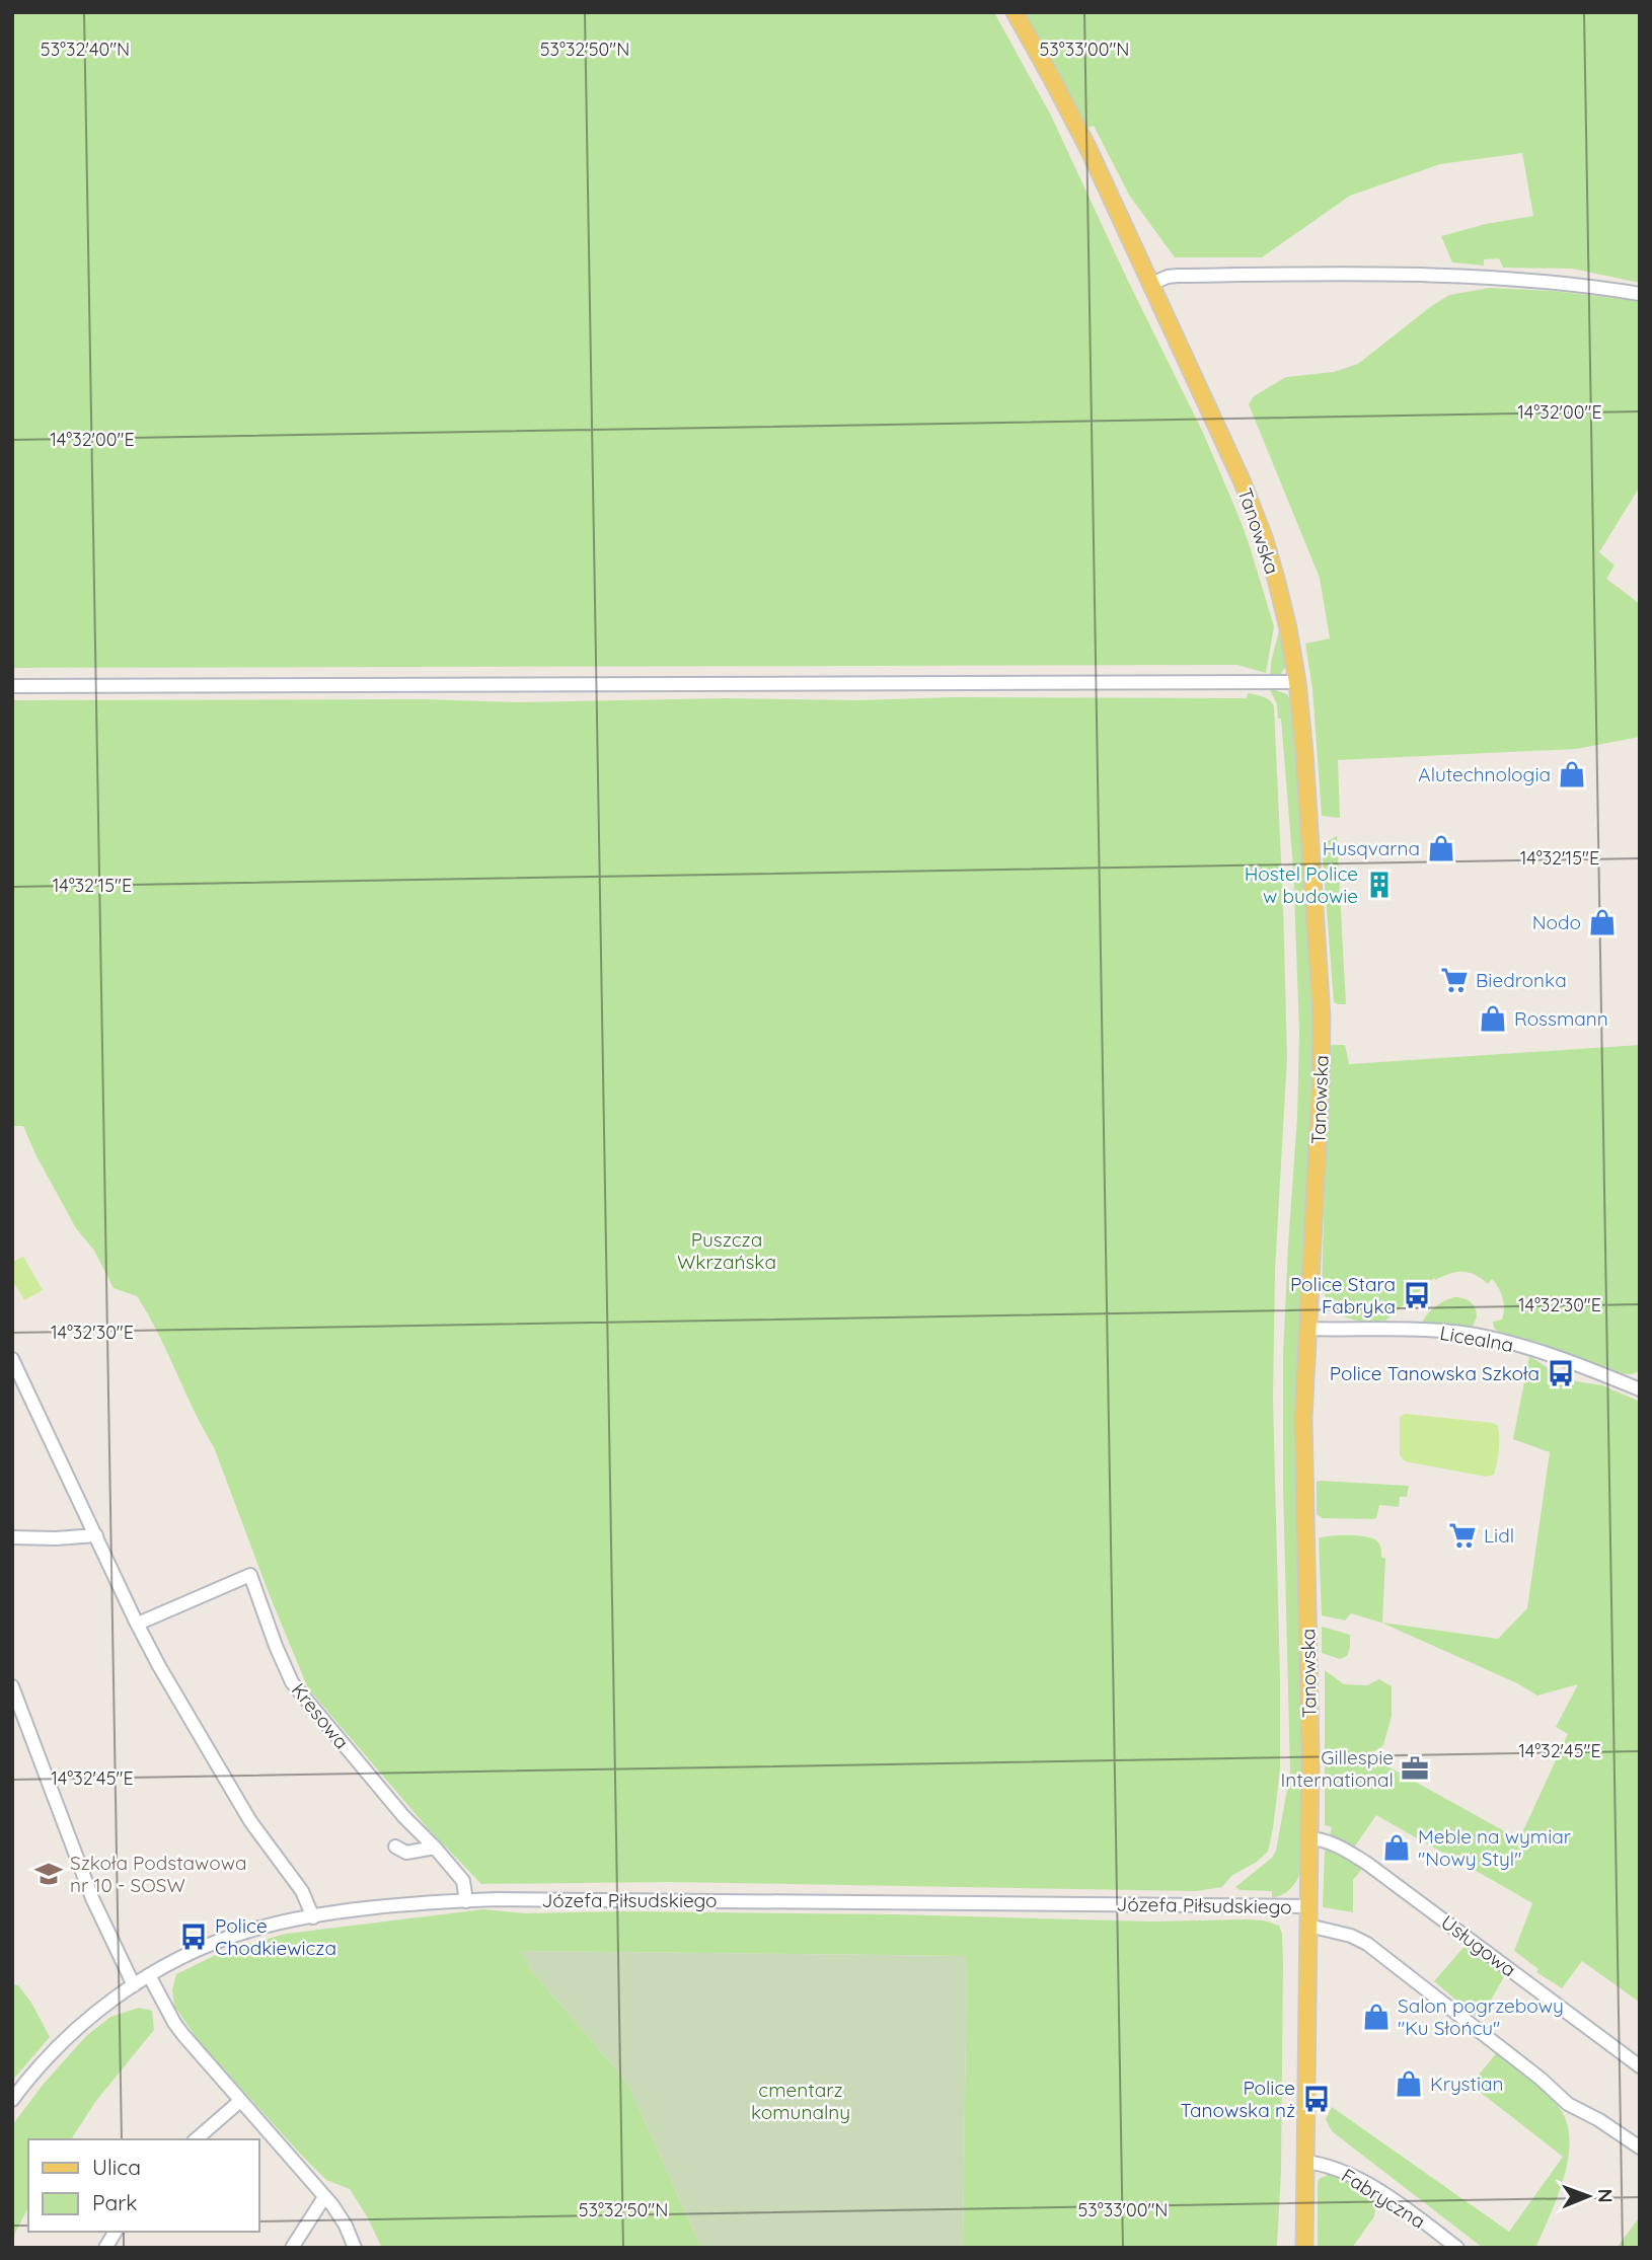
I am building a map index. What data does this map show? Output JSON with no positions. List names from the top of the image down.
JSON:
{
  "streets": {
    "main road": ["Tanowska"],
    "street": [
      "Licealna",
      "Kresowa",
      "Józefa Piłsudskiego",
      "Usługowa",
      "Fabryczna"
    ]
  },
  "crossings": [
    ["Tanowska", "Licealna"],
    ["Tanowska", "Józefa Piłsudskiego"],
    ["Tanowska", "Usługowa"],
    ["Tanowska", "Fabryczna"],
    ["Kresowa", "Józefa Piłsudskiego"]
  ],
  "parks": ["Puszcza Wkrzańska", "cmentarz komunalny"],
  "places": {
    "shop": [
      "Alutechnologia",
      "Husqvarna",
      "Nodo",
      "Rossmann",
      "Meble na wymiar \"Nowy Styl\"",
      "Salon pogrzebowy \"Ku Słońcu\"",
      "Krystian"
    ],
    "building": ["Hostel Police w budowie"],
    "supermarket": ["Biedronka", "Lidl"],
    "bus stop": [
      "Police Stara Fabryka",
      "Police Tanowska Szkoła",
      "Police Chodkiewicza",
      "Police Tanowska nż"
    ],
    "office": ["Gillespie International"],
    "school or university": ["Szkoła Podstawowa nr 10 - SOSW"]
  },
  "legend": ["Ulica", "Park"],
  "north": "right",
  "coordinates": [
    "53°32'40\"N",
    "53°32'50\"N",
    "53°33'00\"N",
    "14°32'00\"E",
    "14°32'15\"E",
    "14°32'30\"E",
    "14°32'45\"E"
  ]
}
